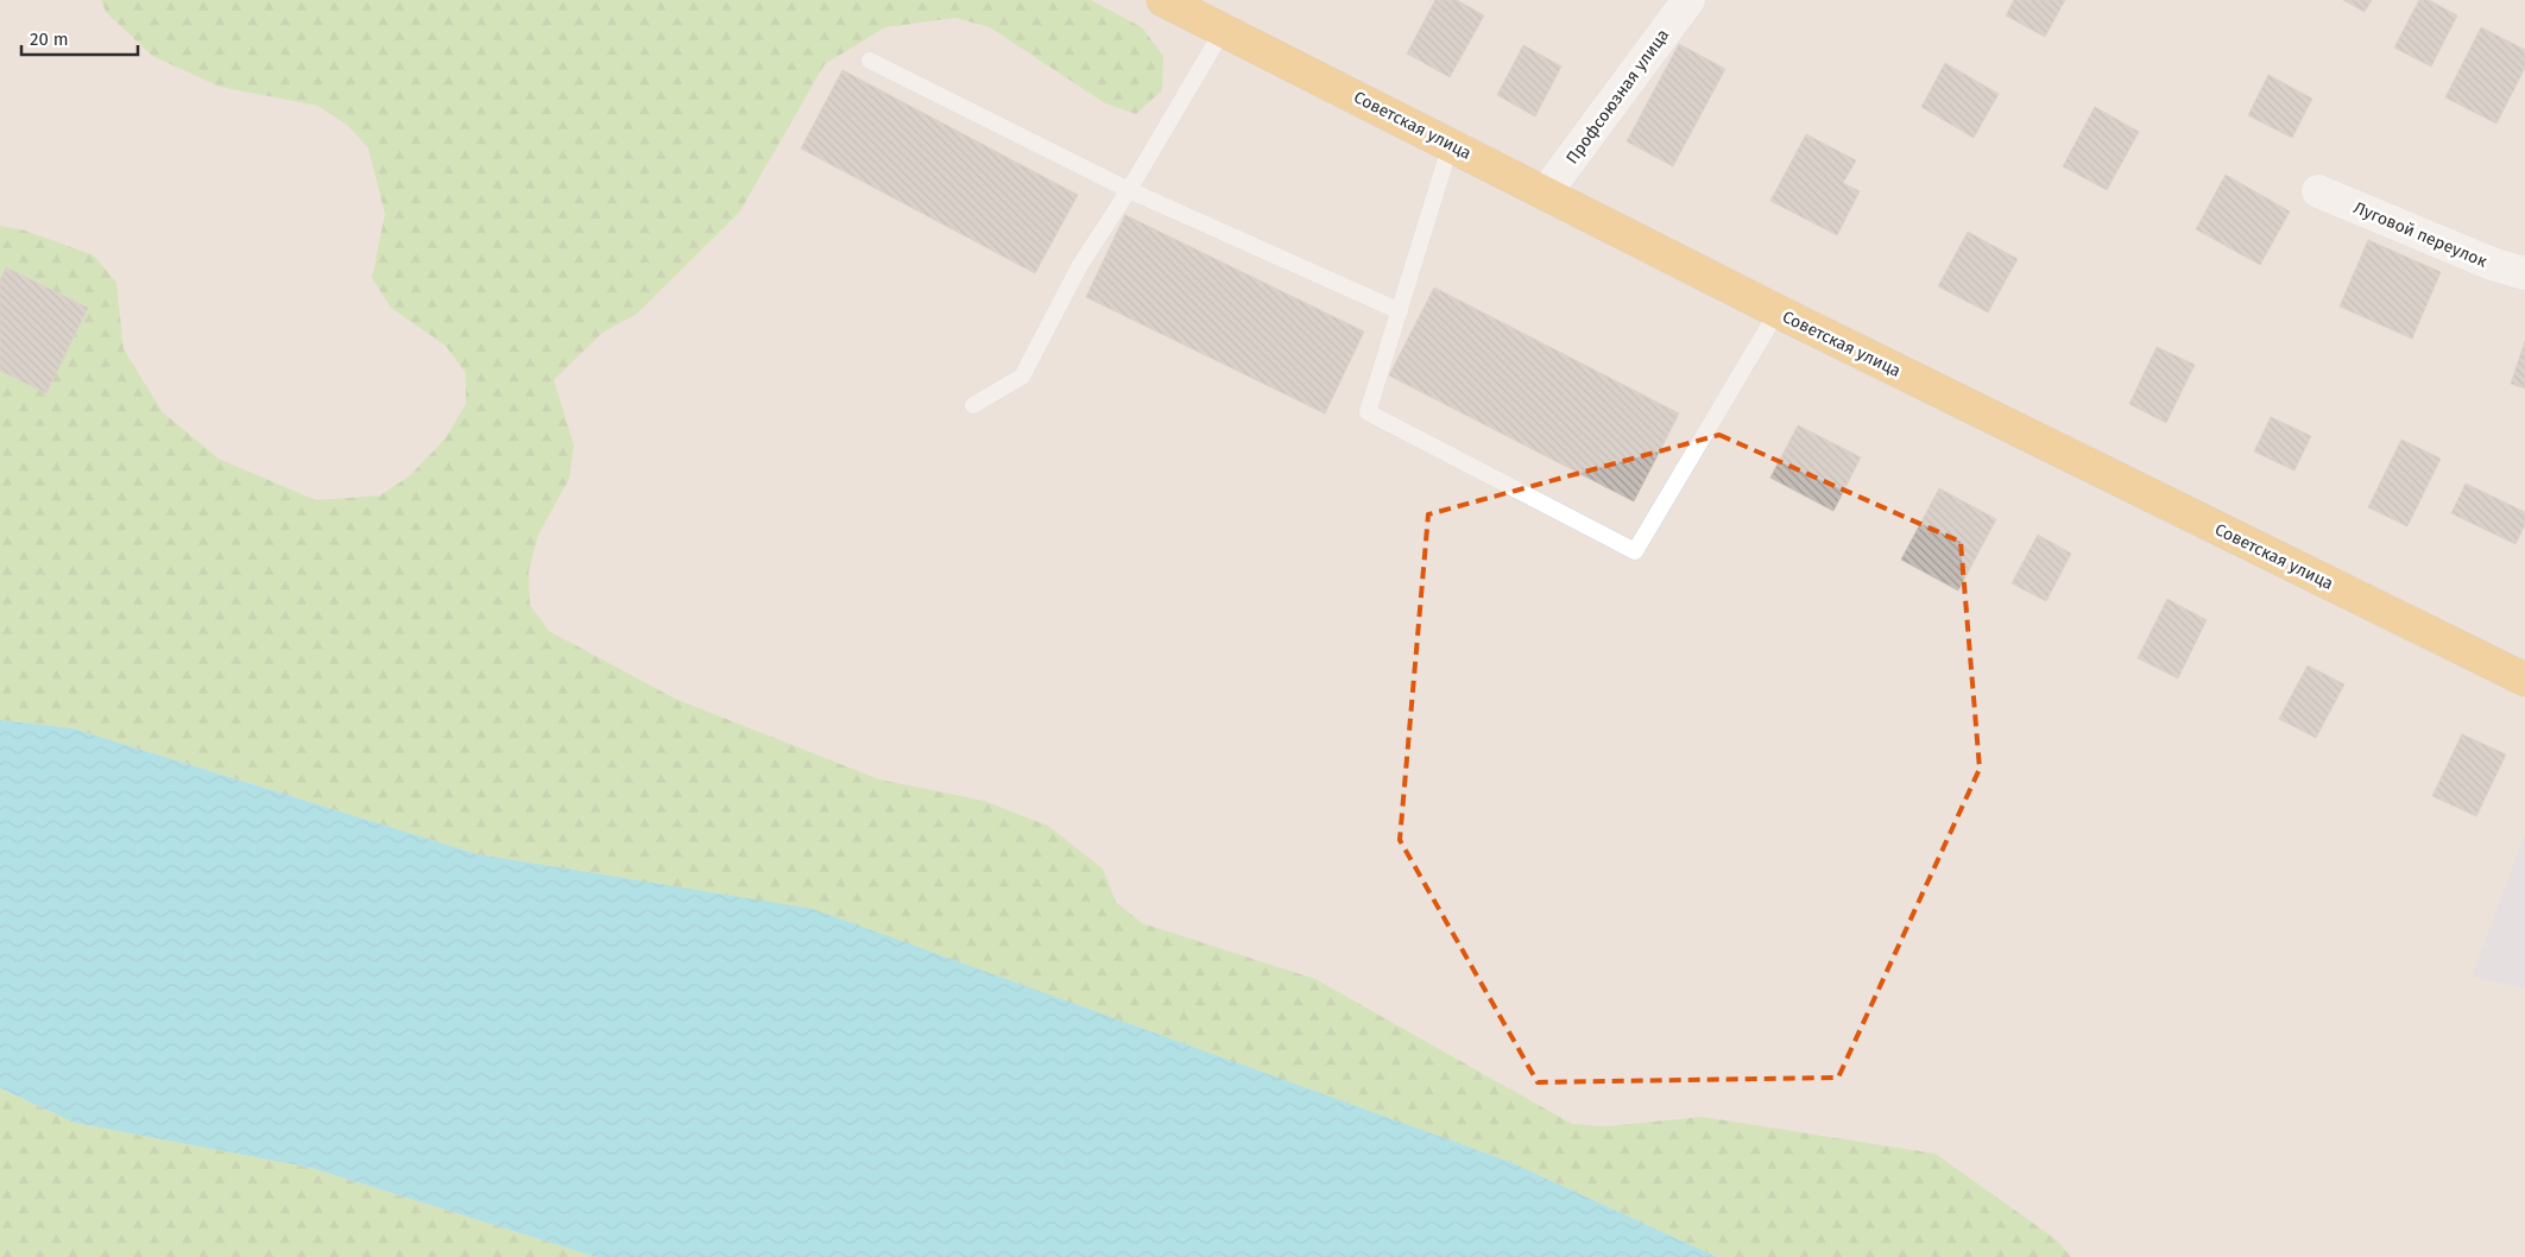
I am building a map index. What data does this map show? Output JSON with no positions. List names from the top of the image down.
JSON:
{
  "streets": {
    "main road": ["Советская улица"],
    "street": ["Профсоюзная улица", "Луговой переулок"]
  },
  "crossings": [
    ["Профсоюзная улица", "Советская улица"]
  ],
  "scale_bar": "20 m"
}
